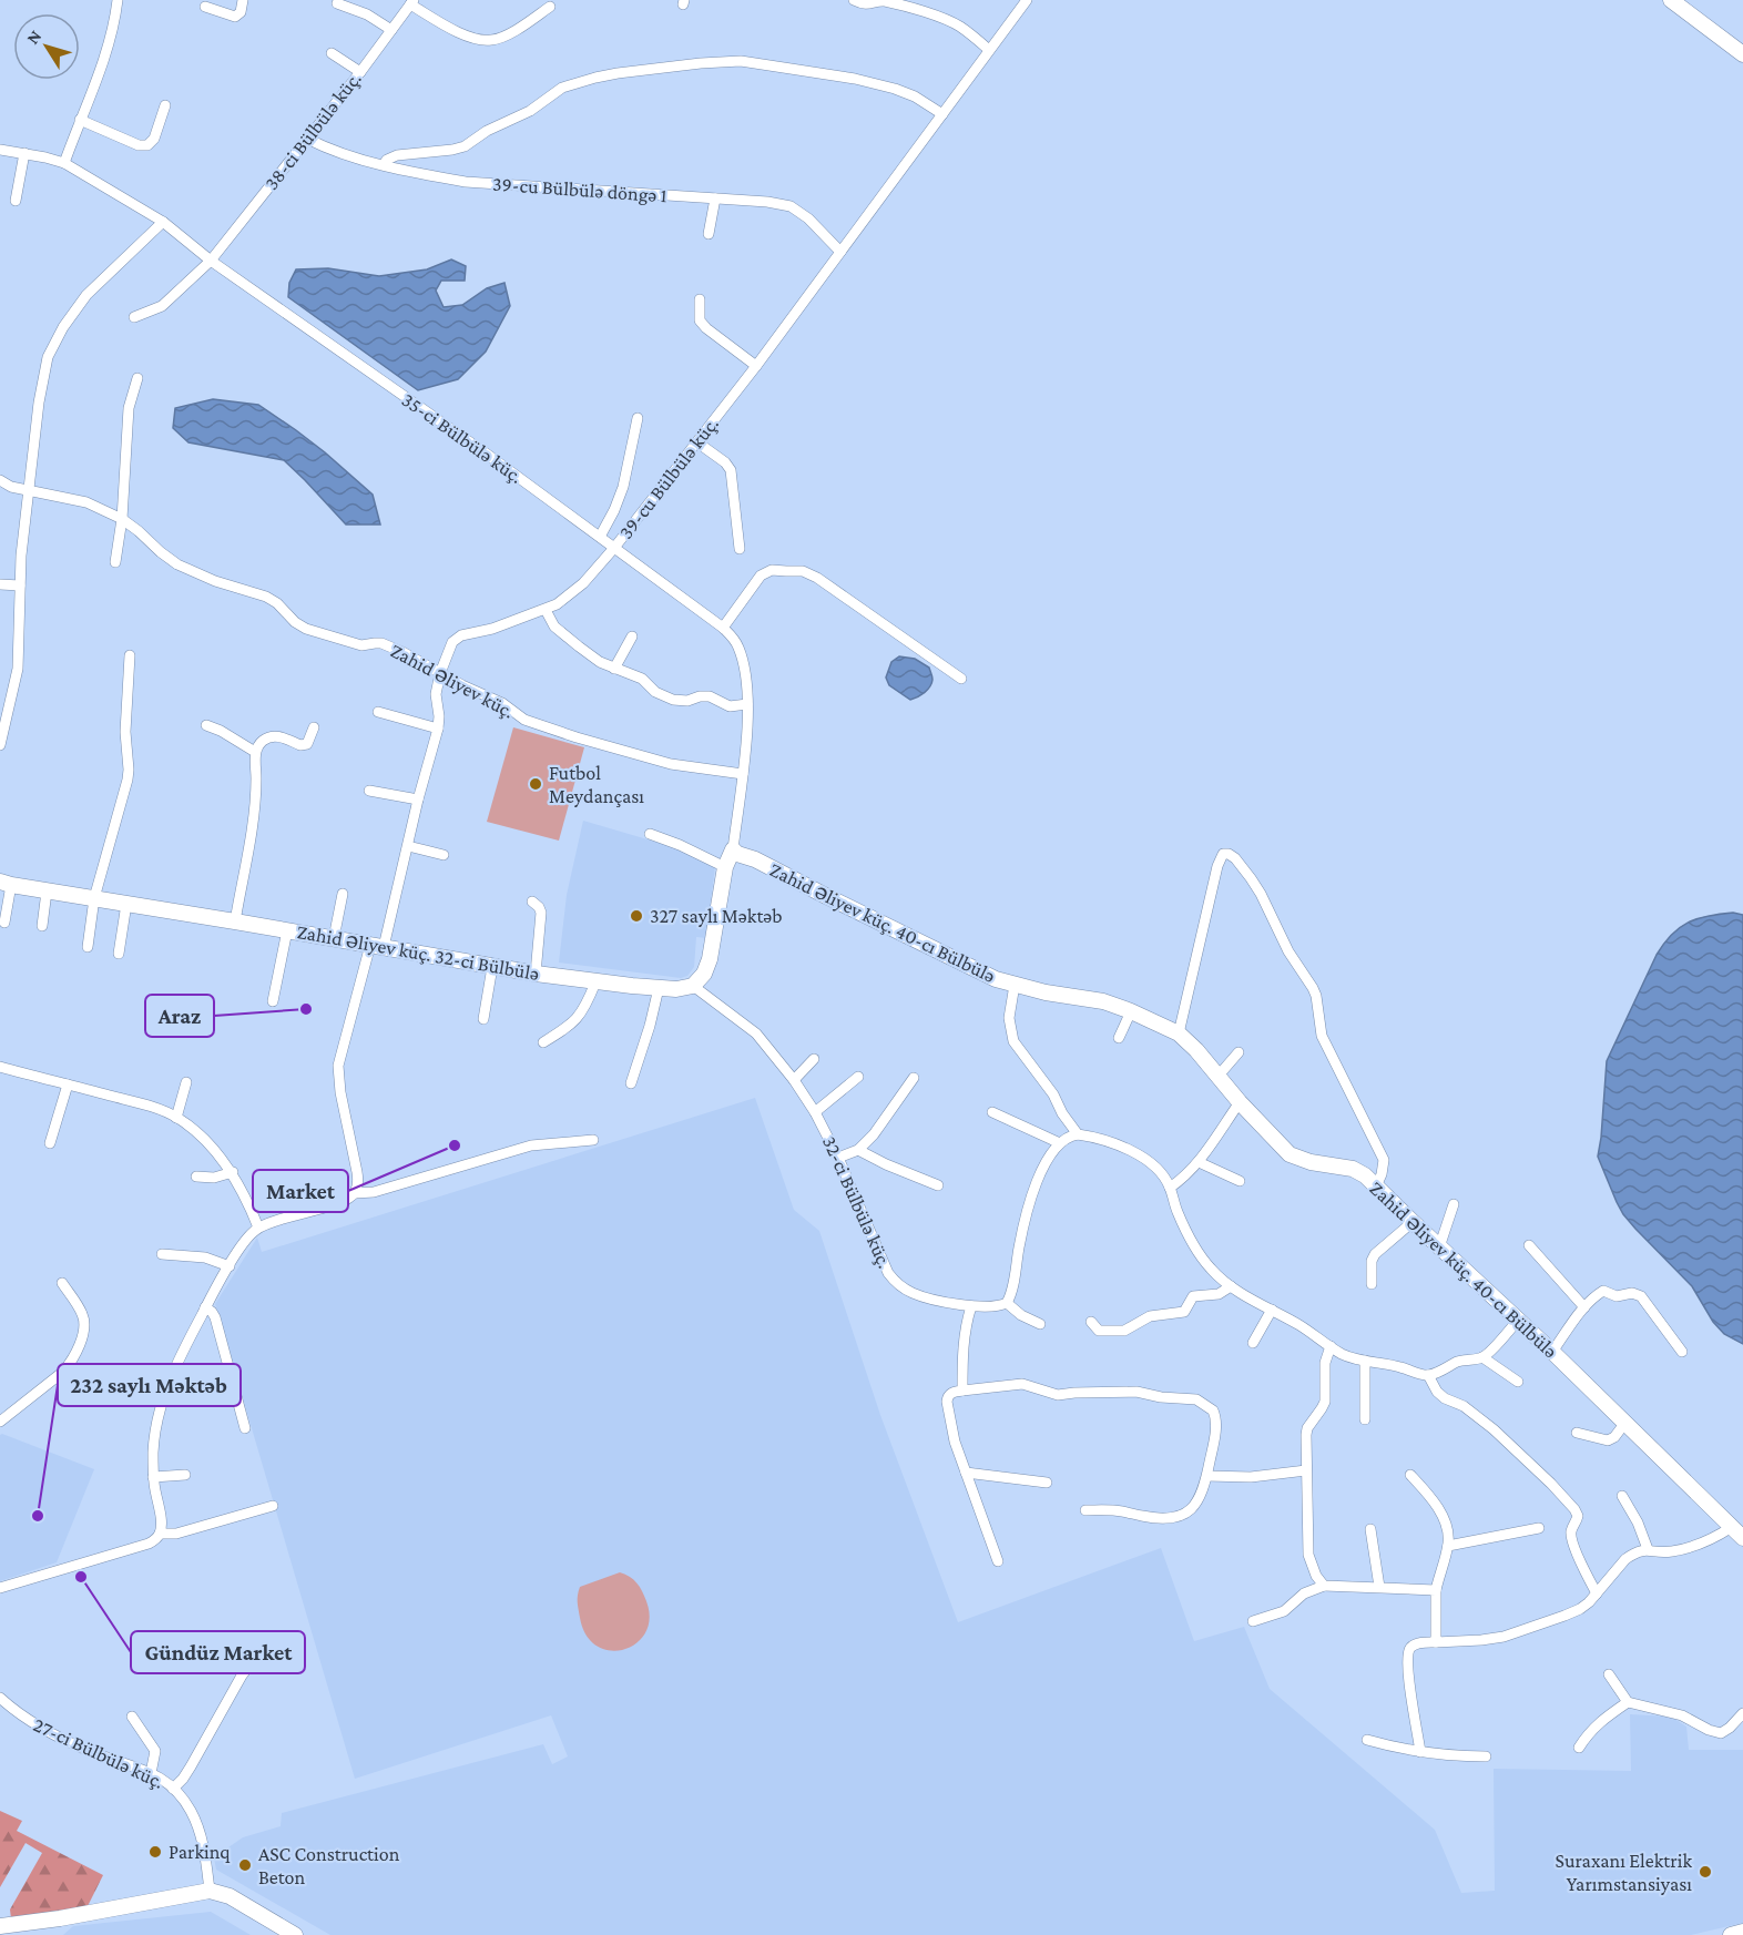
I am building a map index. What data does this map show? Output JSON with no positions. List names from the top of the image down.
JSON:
{
  "streets": {
    "street": [
      "38-ci Bülbülə küç.",
      "39-cu Bülbülə döngə 1",
      "35-ci Bülbülə küç.",
      "39-cu Bülbülə küç.",
      "Zahid Əliyev küç.",
      "Zahid Əliyev küç. 40-cı Bülbülə",
      "Zahid Əliyev küç. 32-ci Bülbülə",
      "32-ci Bülbülə küç.",
      "27-ci Bülbülə küç."
    ]
  },
  "crossings": [
    ["38-ci Bülbülə küç.", "39-cu Bülbülə döngə 1"],
    ["38-ci Bülbülə küç.", "35-ci Bülbülə küç."],
    ["39-cu Bülbülə döngə 1", "39-cu Bülbülə küç."],
    ["35-ci Bülbülə küç.", "39-cu Bülbülə küç."],
    ["35-ci Bülbülə küç.", "Zahid Əliyev küç."],
    ["35-ci Bülbülə küç.", "Zahid Əliyev küç. 40-cı Bülbülə"],
    ["39-cu Bülbülə küç.", "Zahid Əliyev küç."],
    ["39-cu Bülbülə küç.", "Zahid Əliyev küç. 32-ci Bülbülə"],
    ["Zahid Əliyev küç. 32-ci Bülbülə", "32-ci Bülbülə küç."]
  ],
  "places": [
    "Futbol Meydançası",
    "327 saylı Məktəb",
    "Araz",
    "Market",
    "232 saylı Məktəb",
    "Gündüz Market",
    "Parkinq",
    "ASC Construction Beton",
    "Suraxanı Elektrik Yarımstansiyası"
  ],
  "north": "top left"
}
